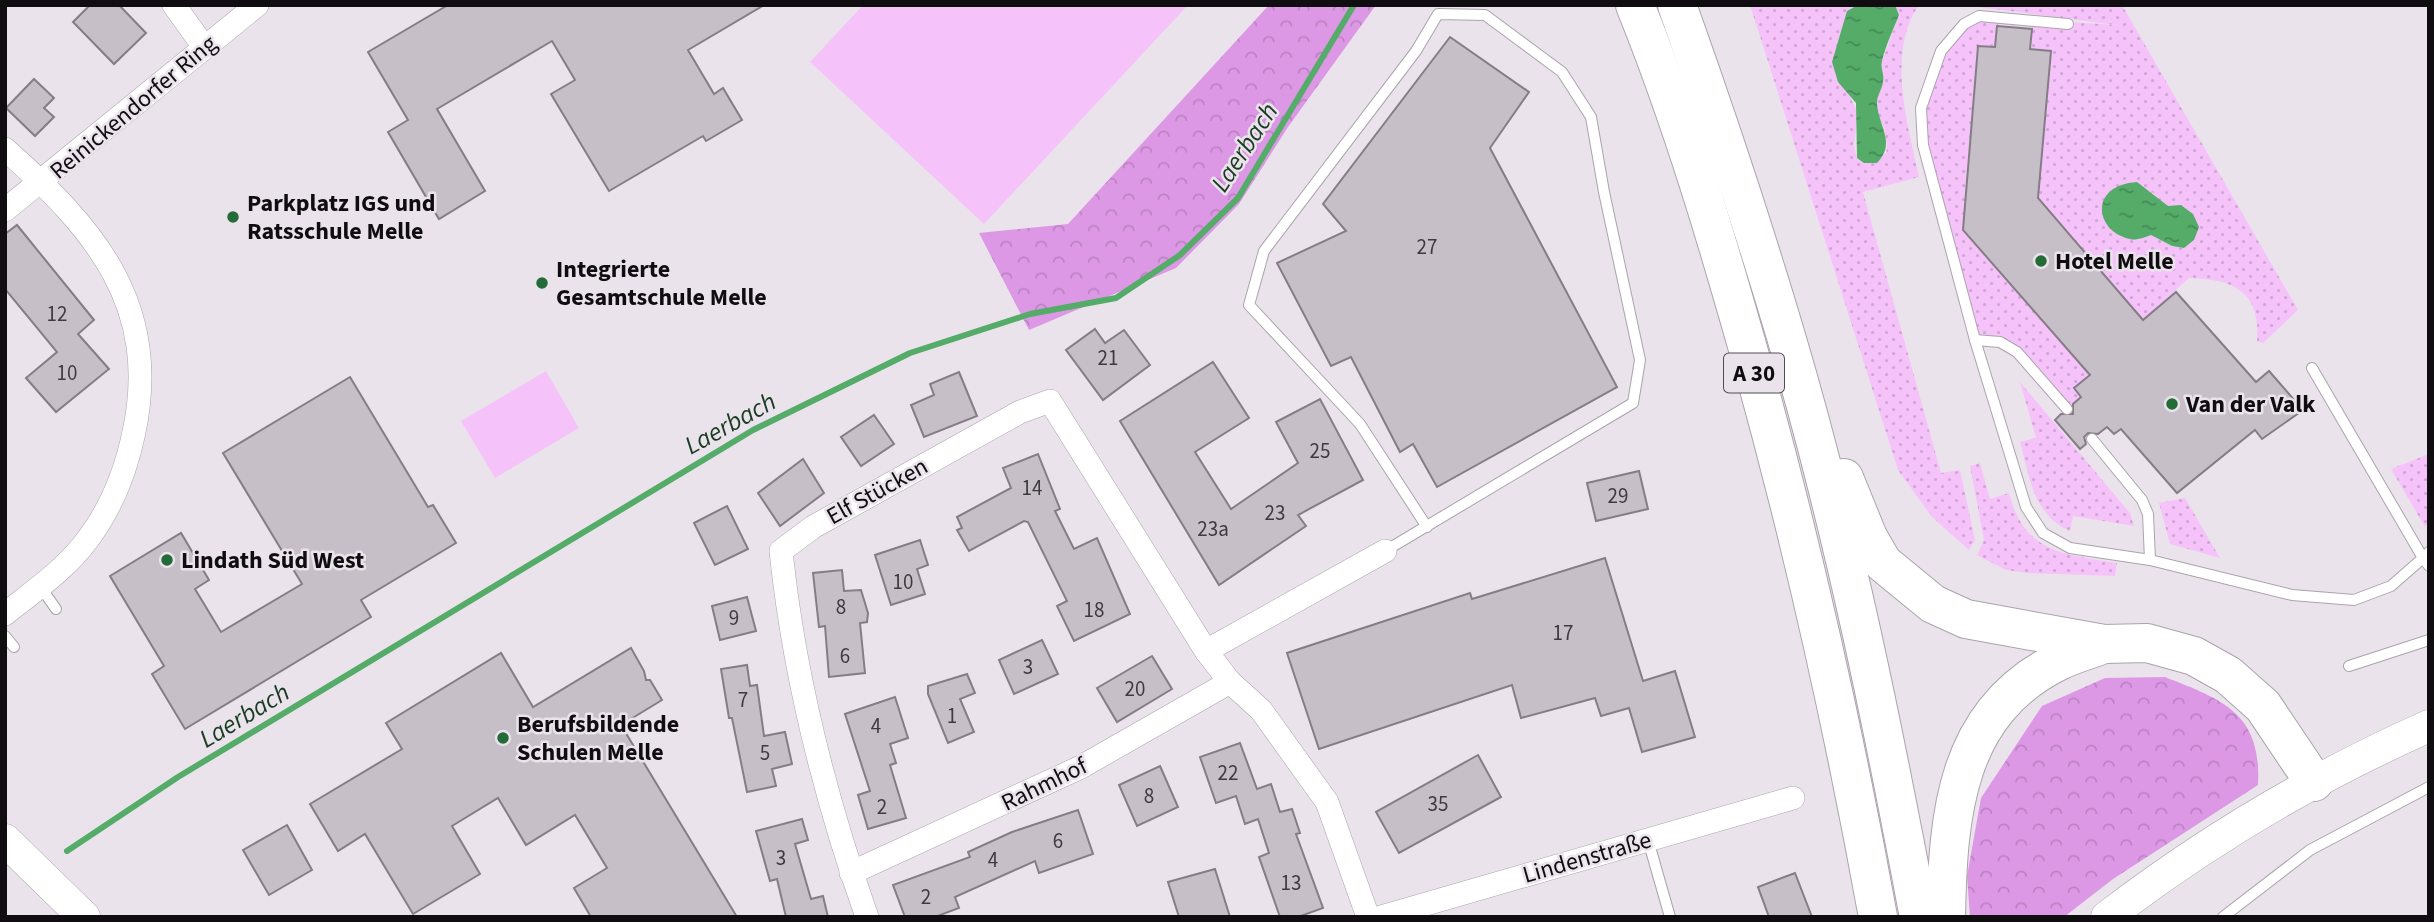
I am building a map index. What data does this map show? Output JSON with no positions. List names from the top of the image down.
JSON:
{
  "streets": {
    "highway": ["A 30"],
    "street": [
      "Reinickendorfer Ring",
      "Elf Stücken",
      "Rahmhof",
      "Lindenstraße"
    ]
  },
  "crossings": [
    ["Elf Stücken", "Rahmhof"]
  ],
  "water": ["Laerbach"],
  "places": [
    "Parkplatz IGS und Ratsschule Melle",
    "Hotel Melle",
    "Integrierte Gesamtschule Melle",
    "Van der Valk",
    "Lindath Süd West",
    "Berufsbildende Schulen Melle"
  ],
  "house_numbers": [
    "27",
    "12",
    "21",
    "10",
    "25",
    "14",
    "29",
    "23",
    "23a",
    "10",
    "8",
    "18",
    "9",
    "17",
    "6",
    "3",
    "20",
    "7",
    "1",
    "4",
    "5",
    "22",
    "8",
    "35",
    "2",
    "6",
    "3",
    "4",
    "13",
    "2"
  ]
}
